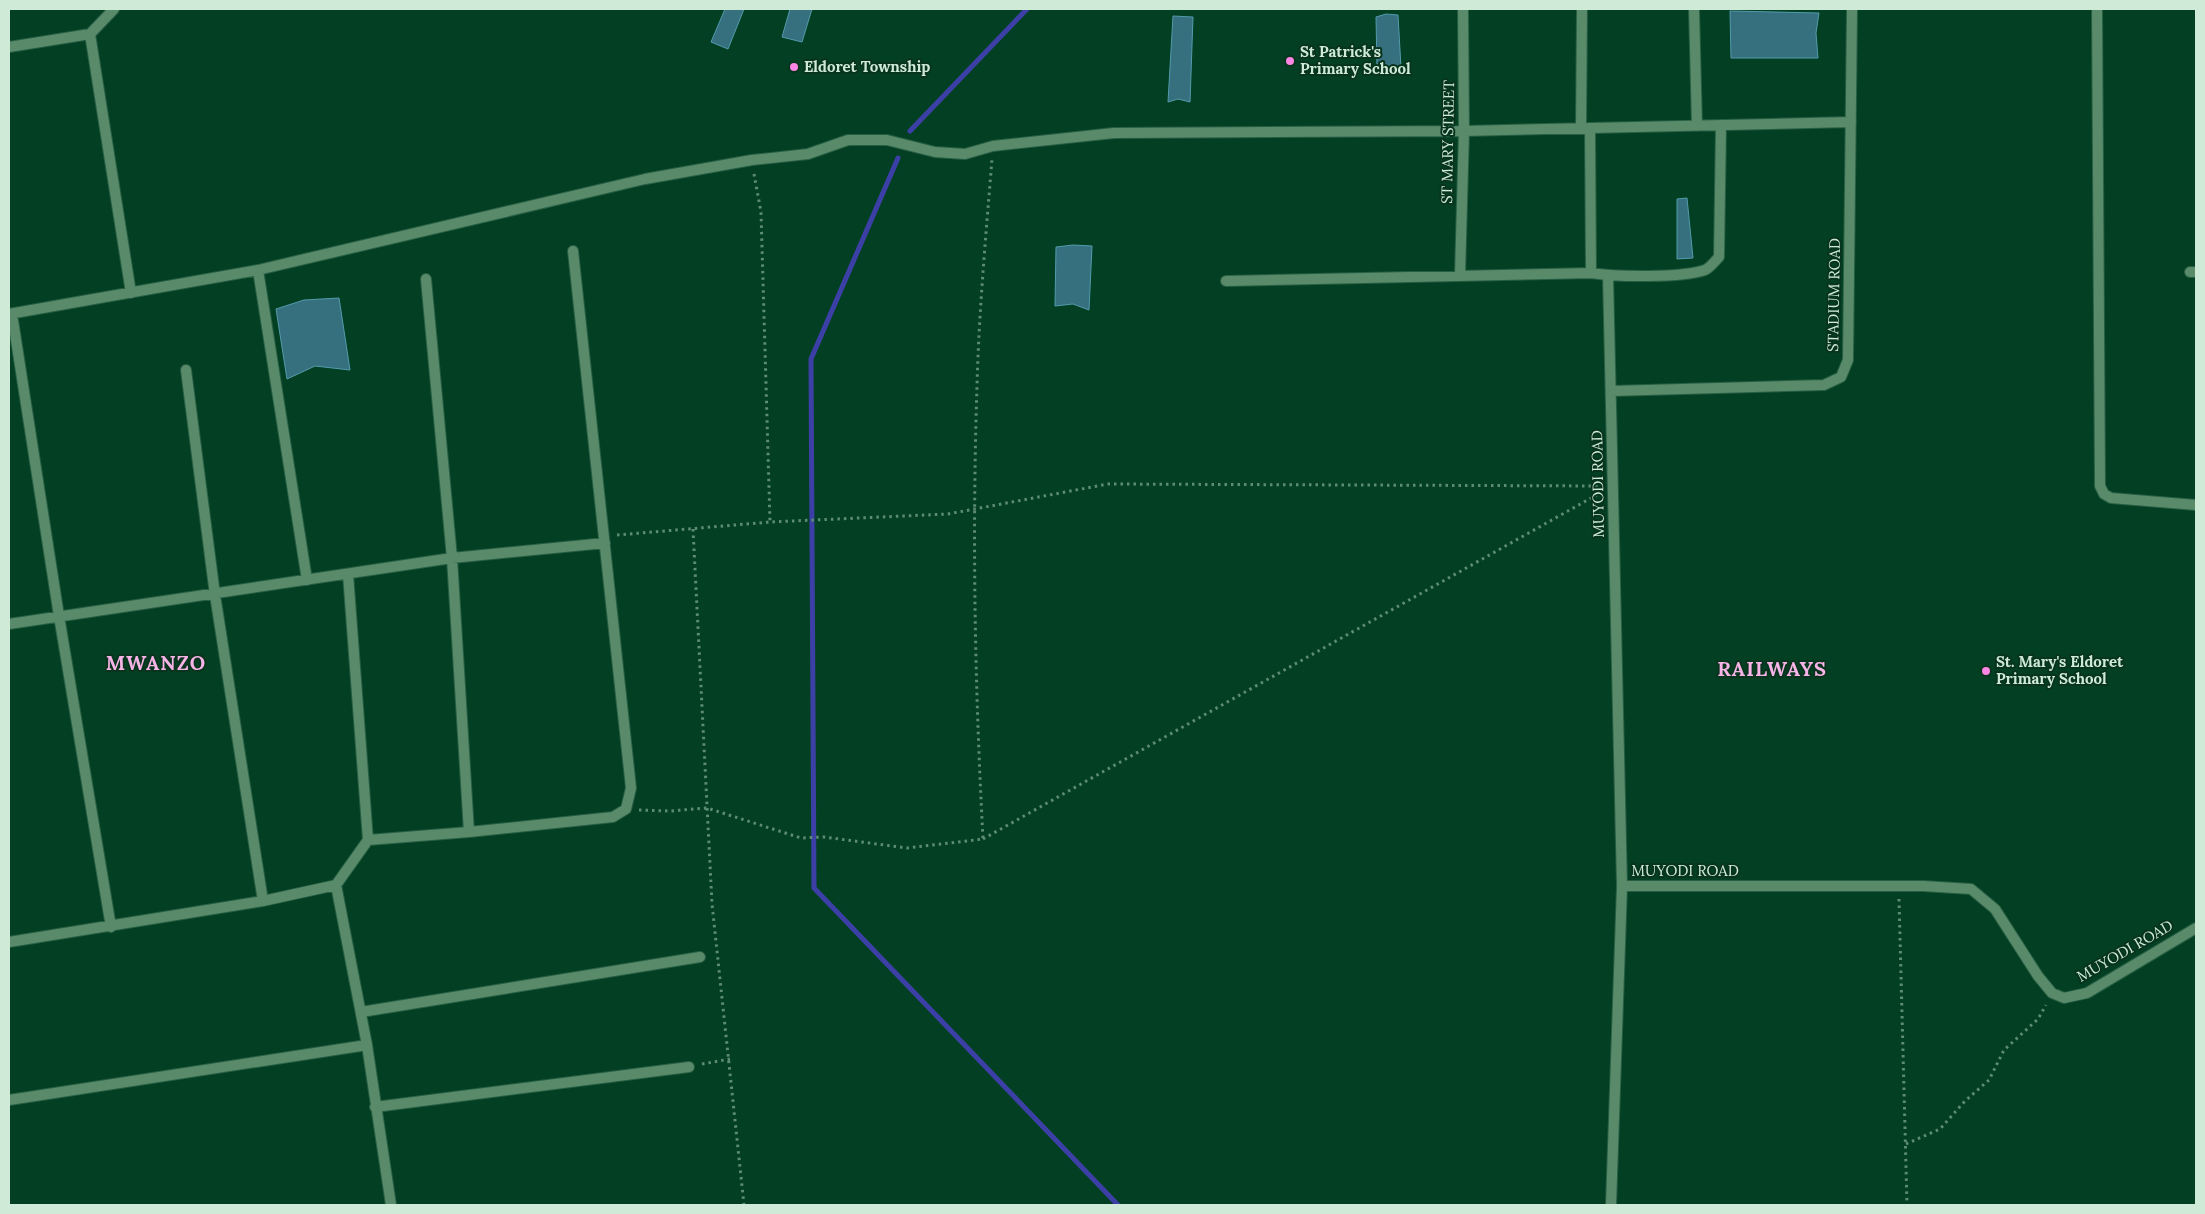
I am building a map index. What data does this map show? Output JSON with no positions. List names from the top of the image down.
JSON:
{
  "streets": {
    "street": ["ST MARY STREET", "STADIUM ROAD", "MUYODI ROAD"]
  },
  "crossings": [
    ["STADIUM ROAD", "MUYODI ROAD"]
  ],
  "districts": ["MWANZO", "RAILWAYS"],
  "places": ["St Patrick's Primary School", "Eldoret Township", "St. Mary's Eldoret Primary School"]
}
